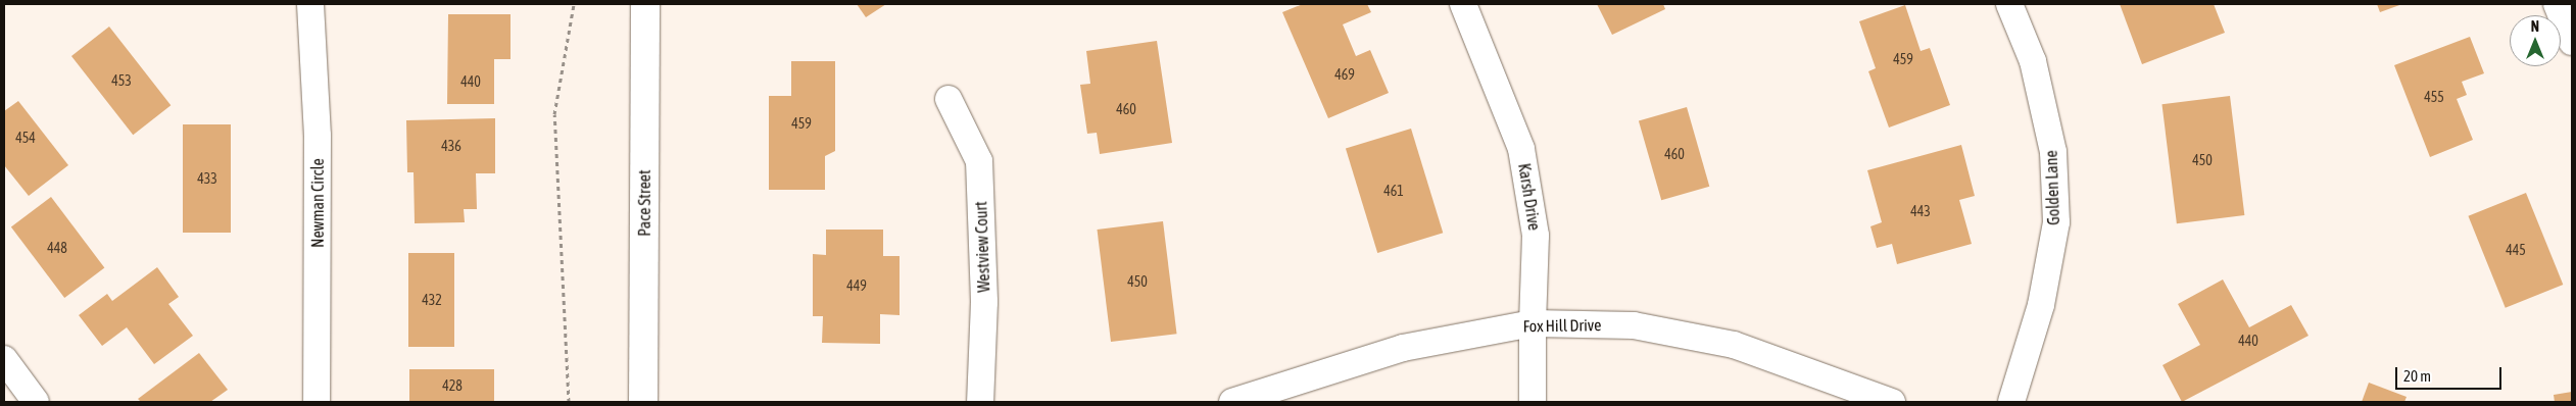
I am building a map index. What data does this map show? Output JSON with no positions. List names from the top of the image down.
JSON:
{
  "streets": {
    "main road": ["Pace Street"],
    "street": [
      "Golden Lane",
      "Karsh Drive",
      "Newman Circle",
      "Westview Court",
      "Fox Hill Drive"
    ]
  },
  "crossings": [
    ["Karsh Drive", "Fox Hill Drive"]
  ],
  "house_numbers": [
    "459",
    "469",
    "453",
    "440",
    "455",
    "460",
    "459",
    "454",
    "436",
    "460",
    "450",
    "433",
    "461",
    "443",
    "448",
    "445",
    "450",
    "449",
    "432",
    "440",
    "428"
  ],
  "scale_bar": "20 m",
  "north": "top"
}
